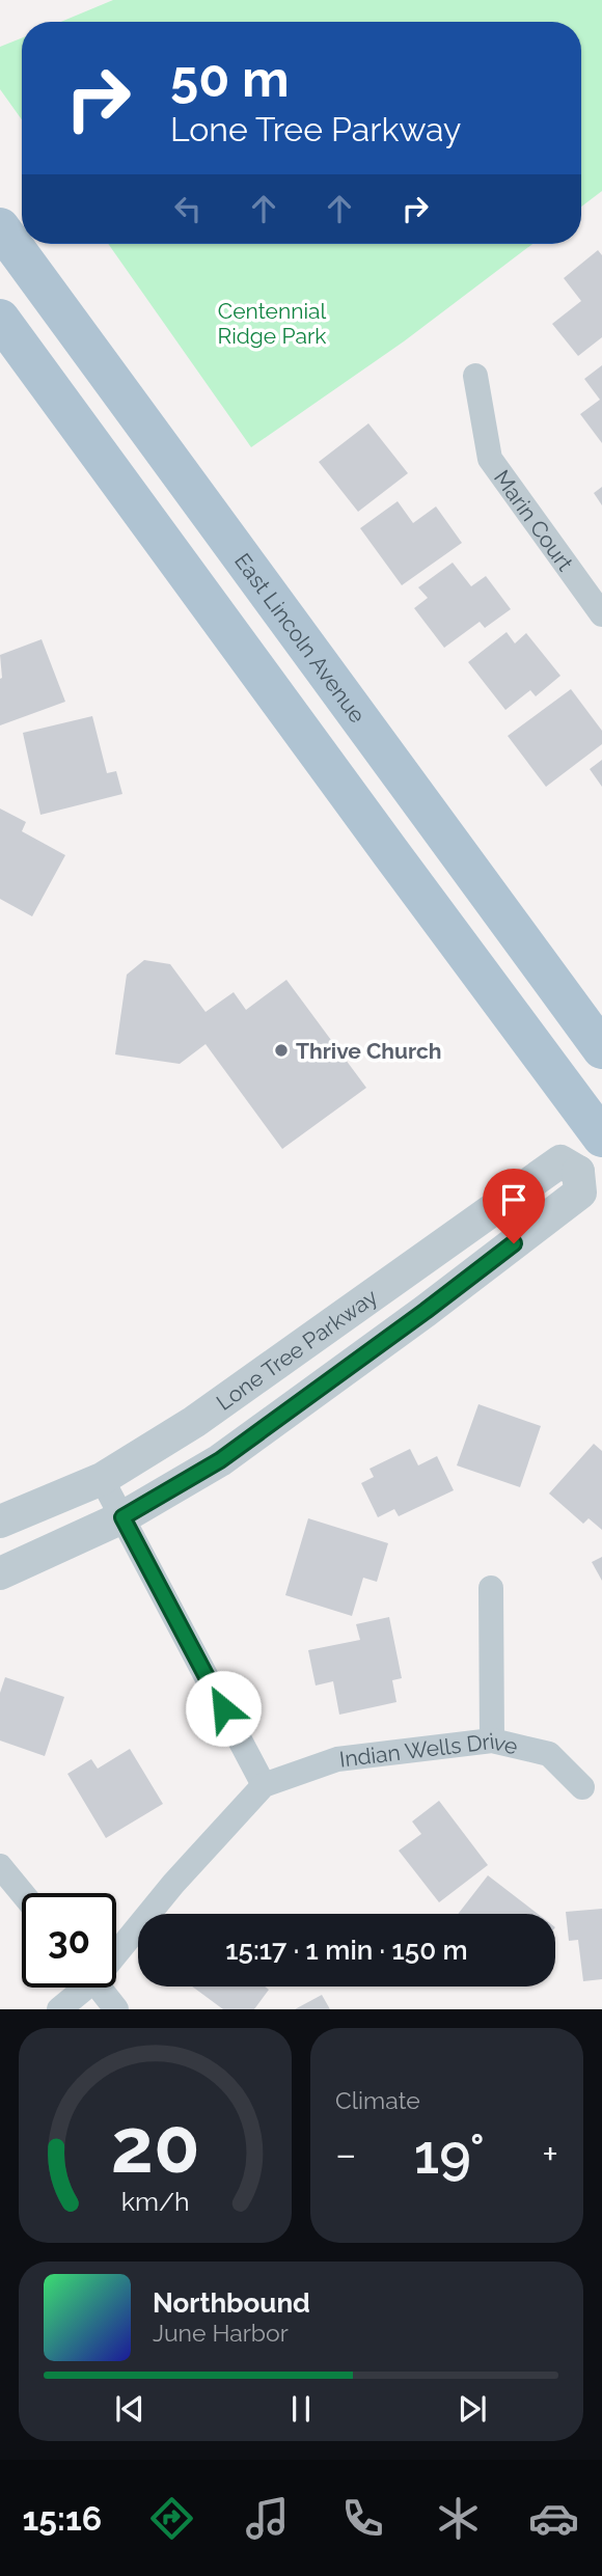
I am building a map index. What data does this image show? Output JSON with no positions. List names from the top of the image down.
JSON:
{
  "streets": {
    "main road": ["East Lincoln Avenue"],
    "street": ["Marin Court", "Lone Tree Parkway", "Indian Wells Drive"]
  },
  "parks": ["Centennial Ridge Park"],
  "places": ["Thrive Church"],
  "page": {
    "turn": ["50 m", "Lone Tree Parkway"],
    "limit": "30",
    "trip": "15:17 · 1 min · 150 m",
    "tile": "Climate",
    "heat": ["−", "19°", "+"],
    "song": ["Northbound", "June Harbor"],
    "tabs": "15:16",
    "gauge": ["20", "km/h"]
  }
}
